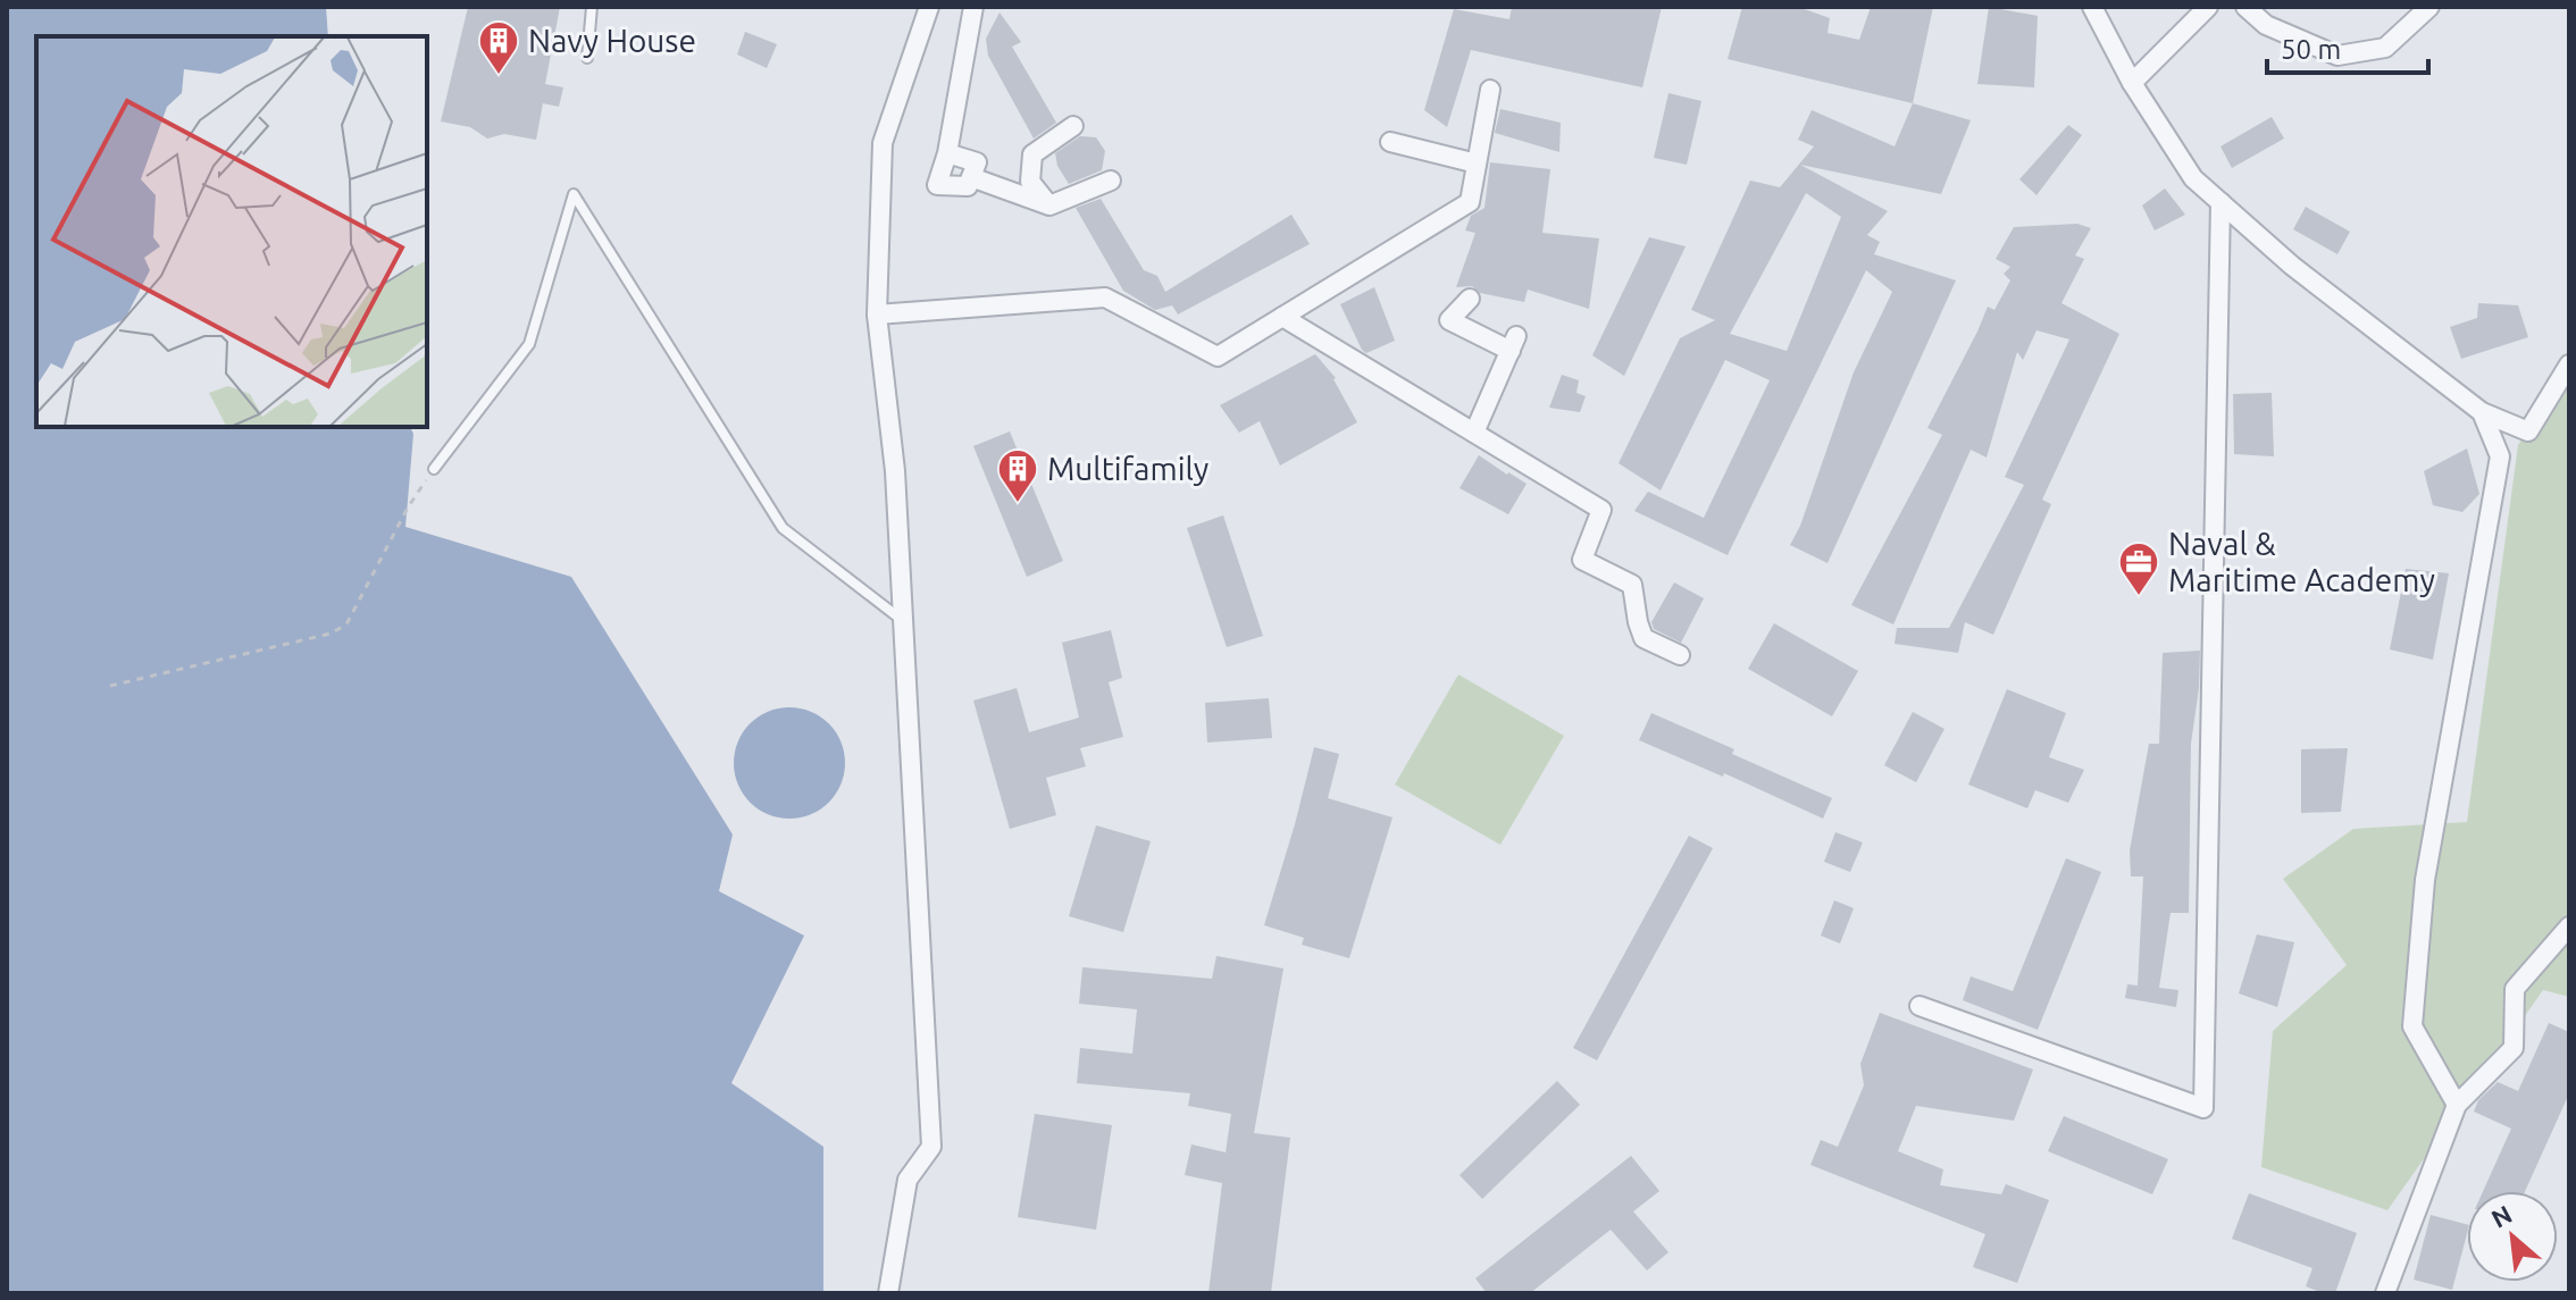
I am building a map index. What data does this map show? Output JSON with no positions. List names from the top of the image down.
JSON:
{
  "places": {
    "building": ["Navy House", "Multifamily"],
    "office": ["Naval & Maritime Academy"]
  },
  "scale_bar": "50 m",
  "north": "top left"
}
